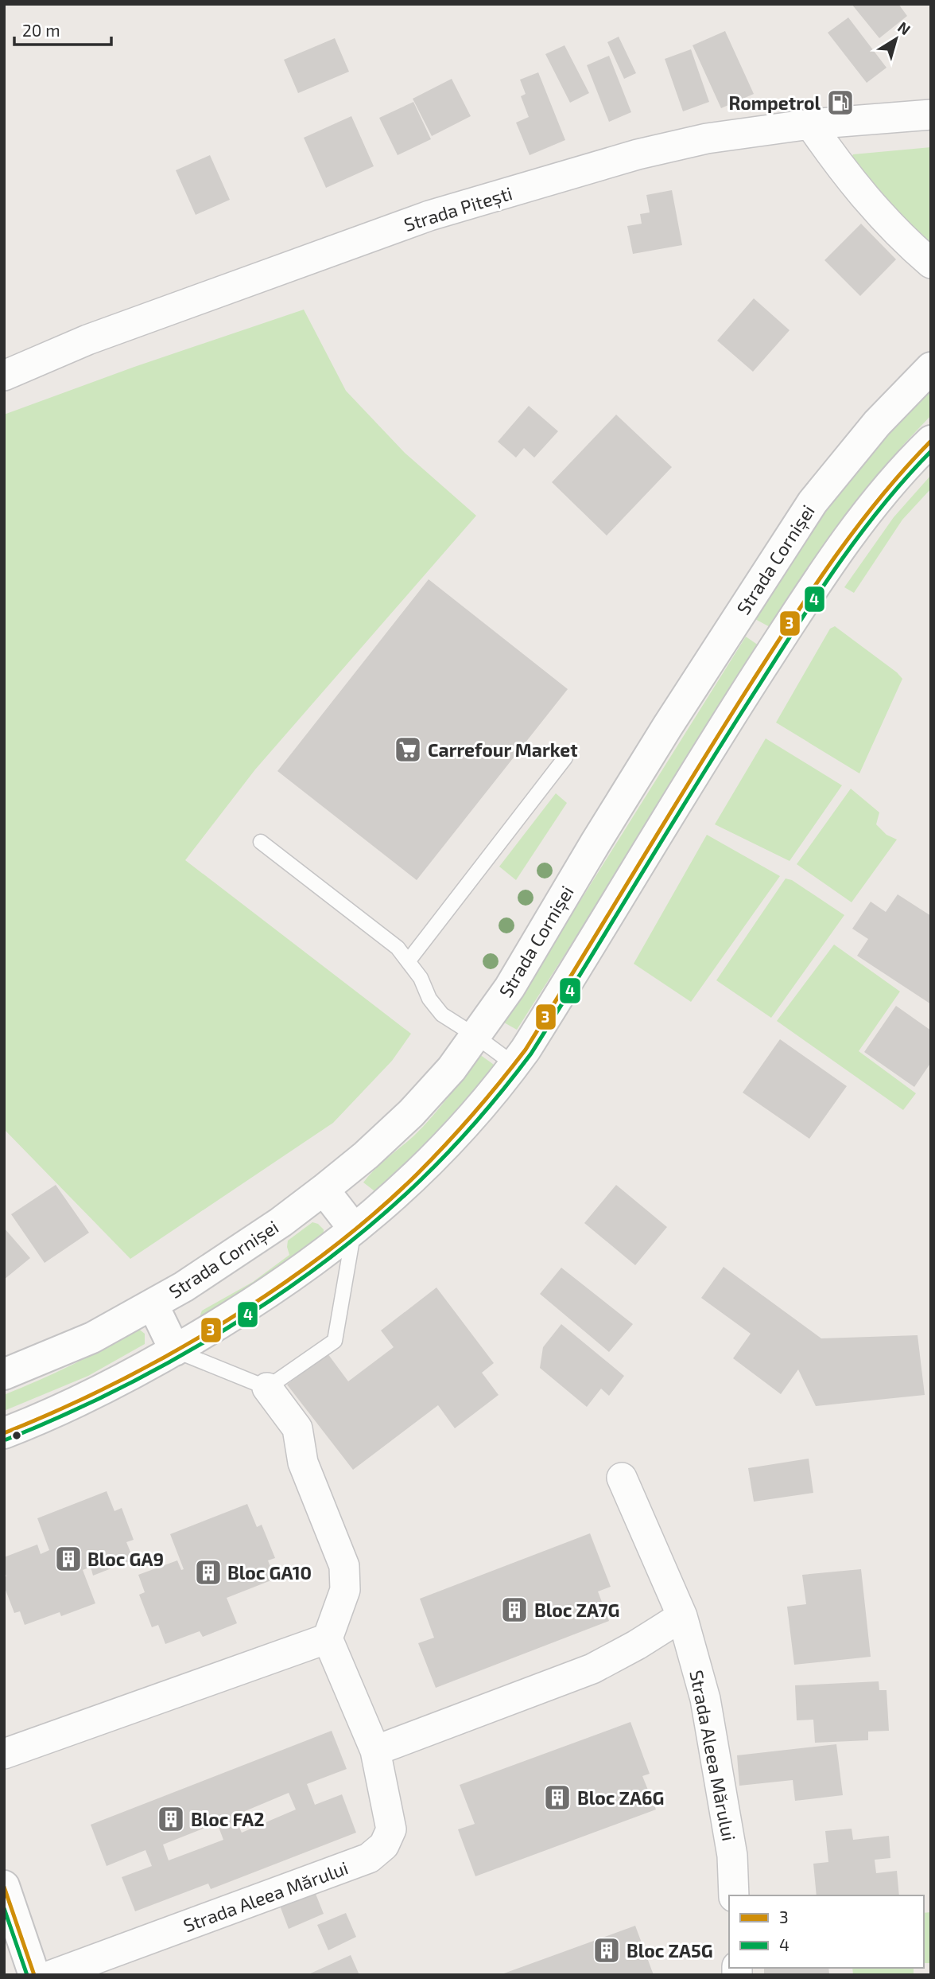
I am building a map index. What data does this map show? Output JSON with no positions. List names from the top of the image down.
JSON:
{
  "streets": {
    "street": ["Strada Pitești", "Strada Cornișei", "Strada Aleea Mărului"]
  },
  "places": {
    "fuel station": ["Rompetrol"],
    "supermarket": ["Carrefour Market"],
    "building": [
      "Bloc GA9",
      "Bloc GA10",
      "Bloc ZA7G",
      "Bloc ZA6G",
      "Bloc FA2",
      "Bloc ZA5G"
    ]
  },
  "lines": ["transit line 3", "transit line 4"],
  "legend": ["3", "4"],
  "scale_bar": "20 m",
  "north": "top right"
}
